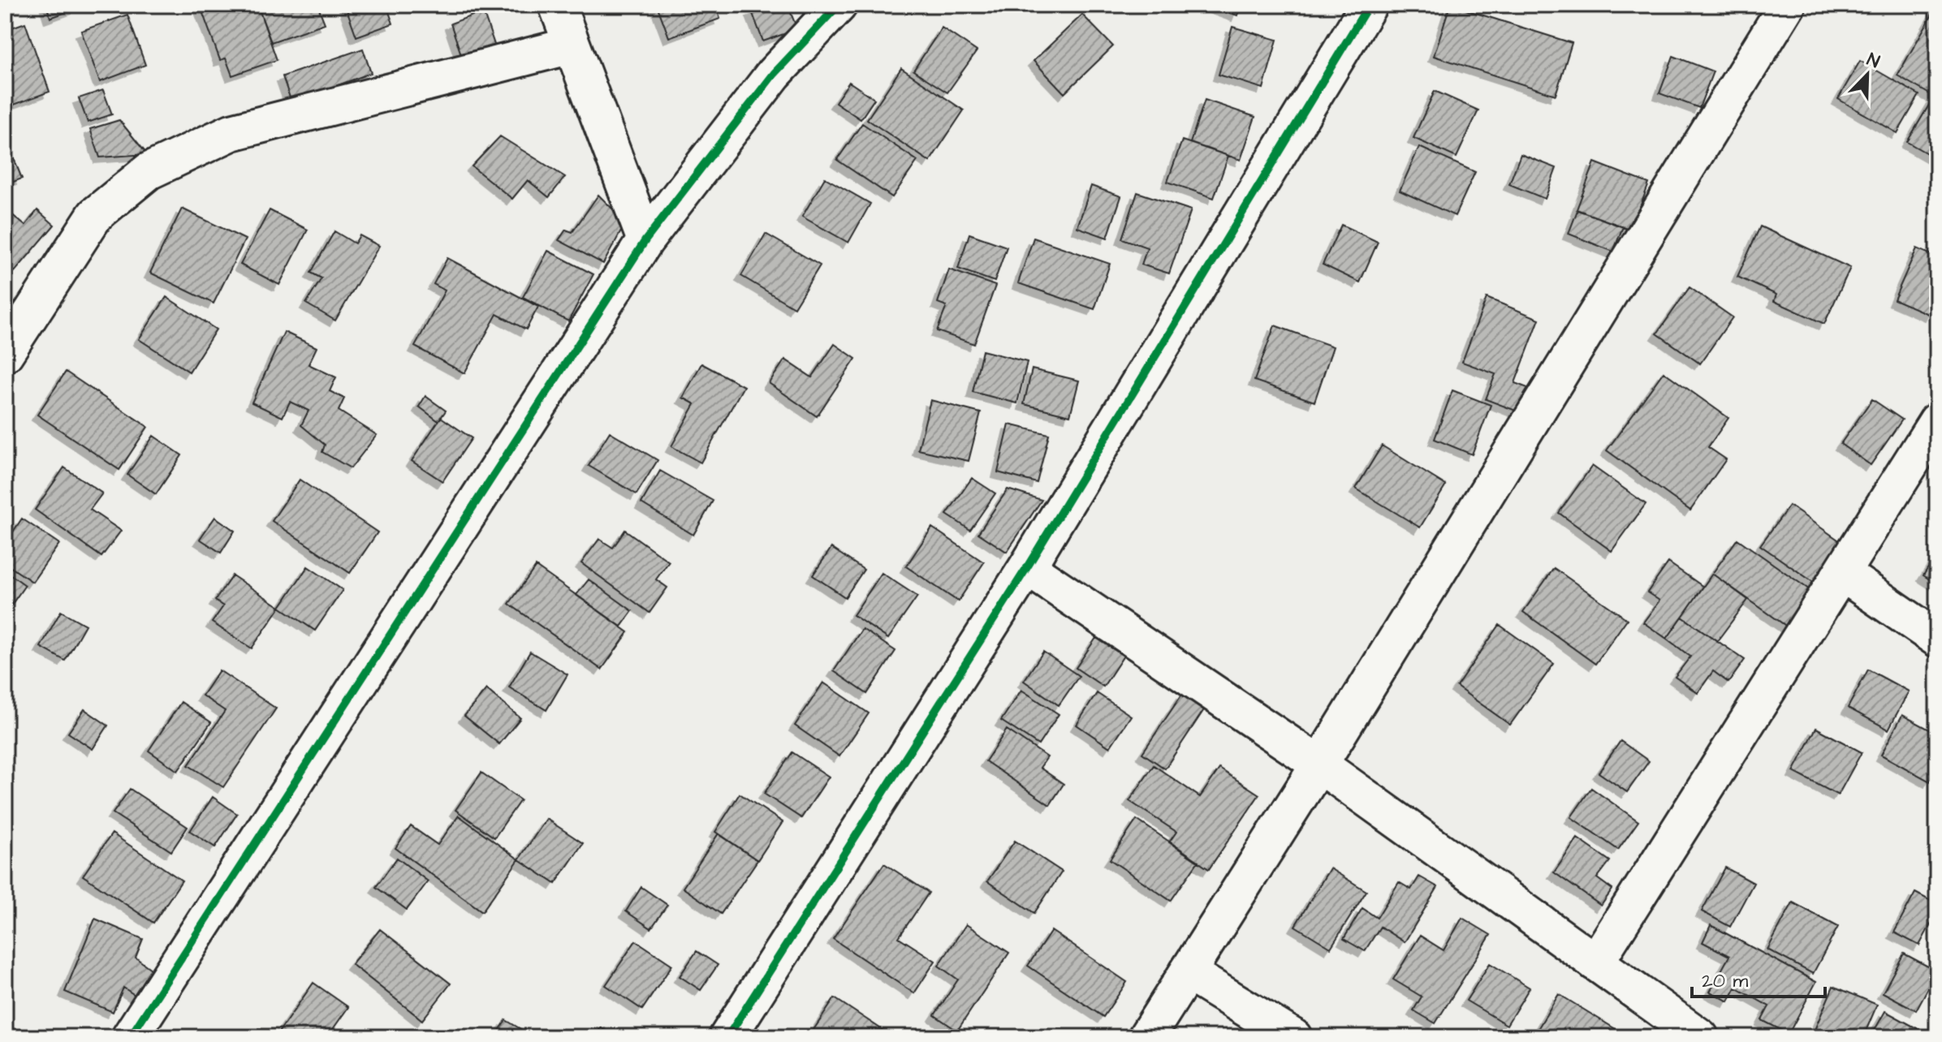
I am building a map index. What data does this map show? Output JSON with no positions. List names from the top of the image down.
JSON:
{
  "scale_bar": "20 m",
  "north": "top right"
}
